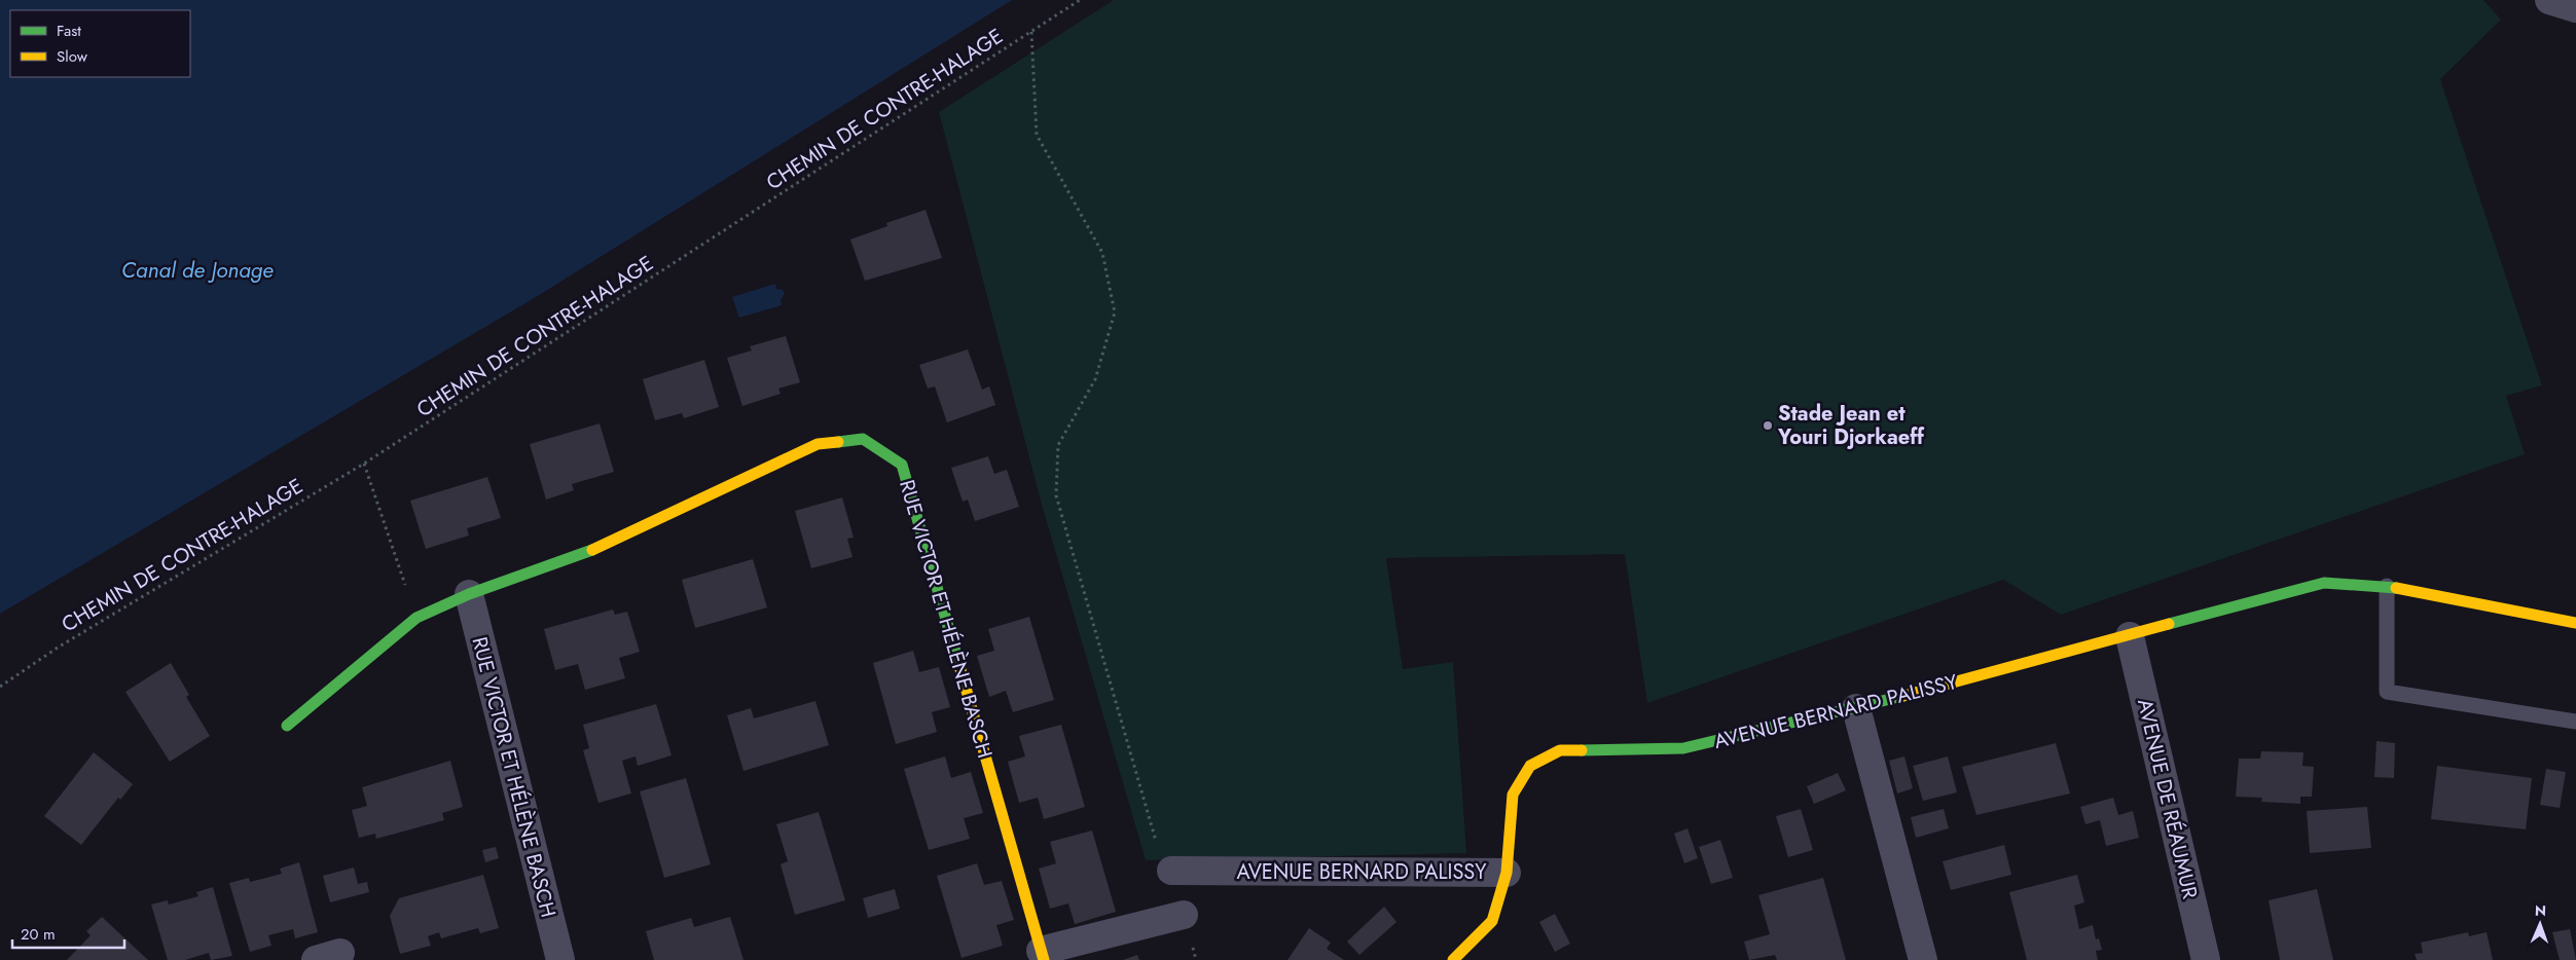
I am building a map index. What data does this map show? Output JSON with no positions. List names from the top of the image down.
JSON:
{
  "streets": {
    "street": ["RUE VICTOR ET HÉLÈNE BASCH", "AVENUE BERNARD PALISSY", "AVENUE DE RÉAUMUR"],
    "path": ["CHEMIN DE CONTRE-HALAGE"]
  },
  "crossings": [
    ["AVENUE BERNARD PALISSY", "AVENUE DE RÉAUMUR"]
  ],
  "water": ["Canal de Jonage"],
  "places": ["Stade Jean et Youri Djorkaeff"],
  "legend": ["Fast", "Slow"],
  "scale_bar": "20 m",
  "north": "top"
}
